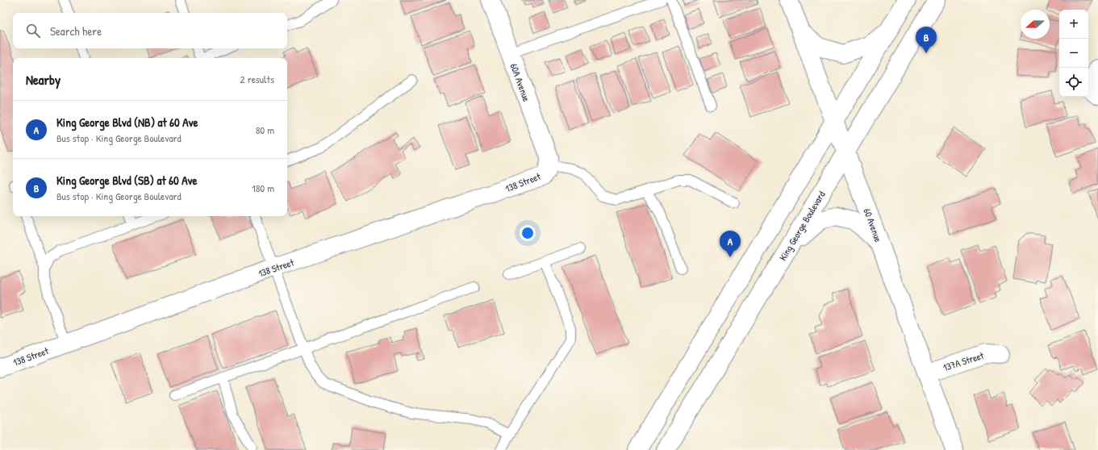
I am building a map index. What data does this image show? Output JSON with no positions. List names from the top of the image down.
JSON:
{
  "streets": {
    "street": [
      "60A Avenue",
      "138 Street",
      "60 Avenue",
      "King George Boulevard",
      "137A Street"
    ]
  },
  "crossings": [
    ["60A Avenue", "138 Street"],
    ["60 Avenue", "King George Boulevard"],
    ["60 Avenue", "137A Street"]
  ],
  "north": "left",
  "page": {
    "map_buttons": ["+", "−"],
    "search": "Search here",
    "pins": ["B", "A"],
    "heading": ["Nearby", "2 results"],
    "list": [
      {
        "mark": "A",
        "name": "King George Blvd (NB) at 60 Ave",
        "note": "Bus stop · King George Boulevard",
        "value": "80 m"
      },
      {
        "mark": "B",
        "name": "King George Blvd (SB) at 60 Ave",
        "note": "Bus stop · King George Boulevard",
        "value": "180 m"
      }
    ]
  }
}
